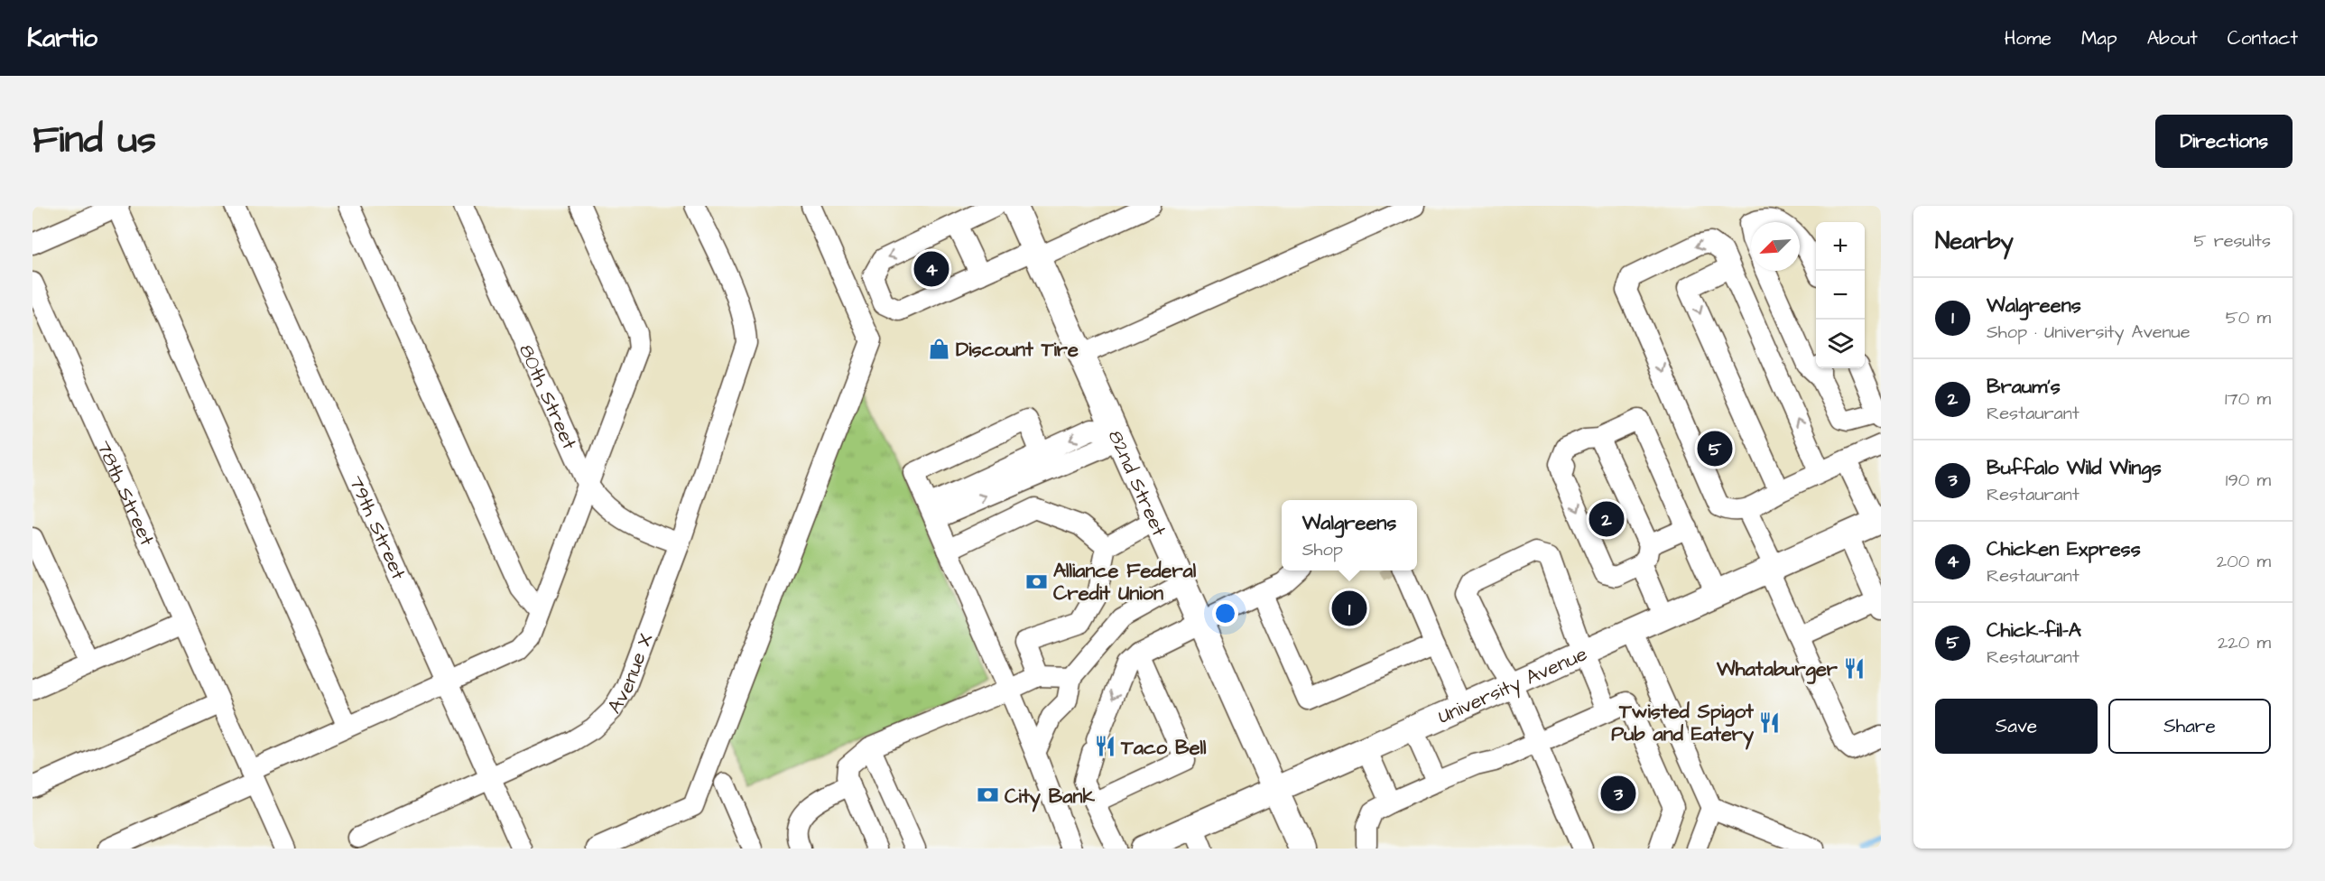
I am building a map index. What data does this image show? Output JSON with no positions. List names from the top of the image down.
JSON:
{
  "streets": {
    "main road": ["82nd Street", "University Avenue"],
    "street": [
      "80th Street",
      "78th Street",
      "79th Street",
      "Avenue X"
    ]
  },
  "crossings": [
    ["80th Street", "Avenue X"],
    ["82nd Street", "University Avenue"],
    ["79th Street", "Avenue X"]
  ],
  "places": {
    "shop": ["Discount Tire"],
    "bank": ["Alliance Federal Credit Union", "City Bank"],
    "restaurant": ["Whataburger", "Twisted Spigot Pub and Eatery", "Taco Bell"]
  },
  "north": "bottom left",
  "page": {
    "header": "Kartio",
    "nav": [
      "Home",
      "Map",
      "About",
      "Contact"
    ],
    "title": "Find us",
    "buttons": [
      "Directions",
      ["Save", "Share"]
    ],
    "heading": ["Nearby", "5 results"],
    "map_buttons": ["+", "−"],
    "pins": [
      "4",
      "5",
      "2",
      "1",
      "3"
    ],
    "list": [
      {
        "mark": "1",
        "name": "Walgreens",
        "note": "Shop · University Avenue",
        "value": "50 m"
      },
      {
        "mark": "2",
        "name": "Braum's",
        "note": "Restaurant",
        "value": "170 m"
      },
      {
        "mark": "3",
        "name": "Buffalo Wild Wings",
        "note": "Restaurant",
        "value": "190 m"
      },
      {
        "mark": "4",
        "name": "Chicken Express",
        "note": "Restaurant",
        "value": "200 m"
      },
      {
        "mark": "5",
        "name": "Chick-fil-A",
        "note": "Restaurant",
        "value": "220 m"
      }
    ],
    "popup": ["Walgreens", "Shop"]
  }
}
